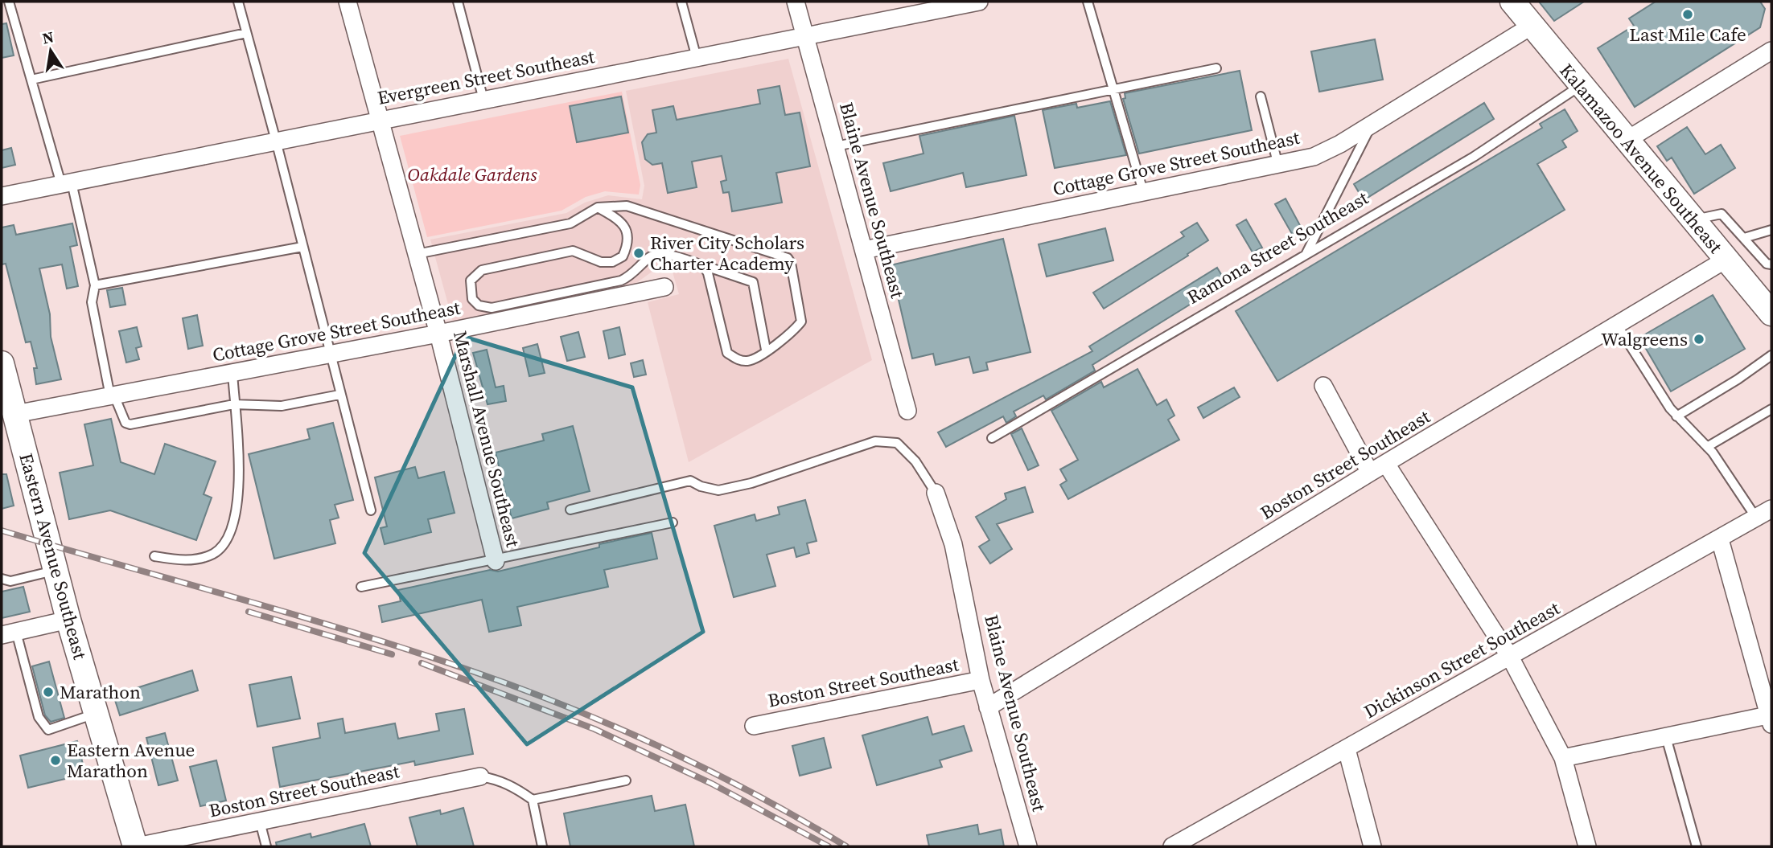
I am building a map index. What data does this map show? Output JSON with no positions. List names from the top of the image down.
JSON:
{
  "streets": {
    "main road": ["Kalamazoo Avenue Southeast", "Eastern Avenue Southeast"],
    "street": [
      "Evergreen Street Southeast",
      "Cottage Grove Street Southeast",
      "Blaine Avenue Southeast",
      "Marshall Avenue Southeast",
      "Boston Street Southeast",
      "Dickinson Street Southeast"
    ],
    "lane": ["Ramona Street Southeast"]
  },
  "crossings": [
    ["Evergreen Street Southeast", "Blaine Avenue Southeast"],
    ["Evergreen Street Southeast", "Marshall Avenue Southeast"],
    ["Kalamazoo Avenue Southeast", "Cottage Grove Street Southeast"],
    ["Kalamazoo Avenue Southeast", "Ramona Street Southeast"],
    ["Kalamazoo Avenue Southeast", "Boston Street Southeast"],
    ["Cottage Grove Street Southeast", "Blaine Avenue Southeast"],
    ["Cottage Grove Street Southeast", "Marshall Avenue Southeast"],
    ["Cottage Grove Street Southeast", "Eastern Avenue Southeast"],
    ["Blaine Avenue Southeast", "Boston Street Southeast"],
    ["Boston Street Southeast", "Eastern Avenue Southeast"]
  ],
  "parks": ["Oakdale Gardens"],
  "places": [
    "Last Mile Cafe",
    "River City Scholars Charter Academy",
    "Walgreens",
    "Marathon",
    "Eastern Avenue Marathon"
  ],
  "north": "top"
}
